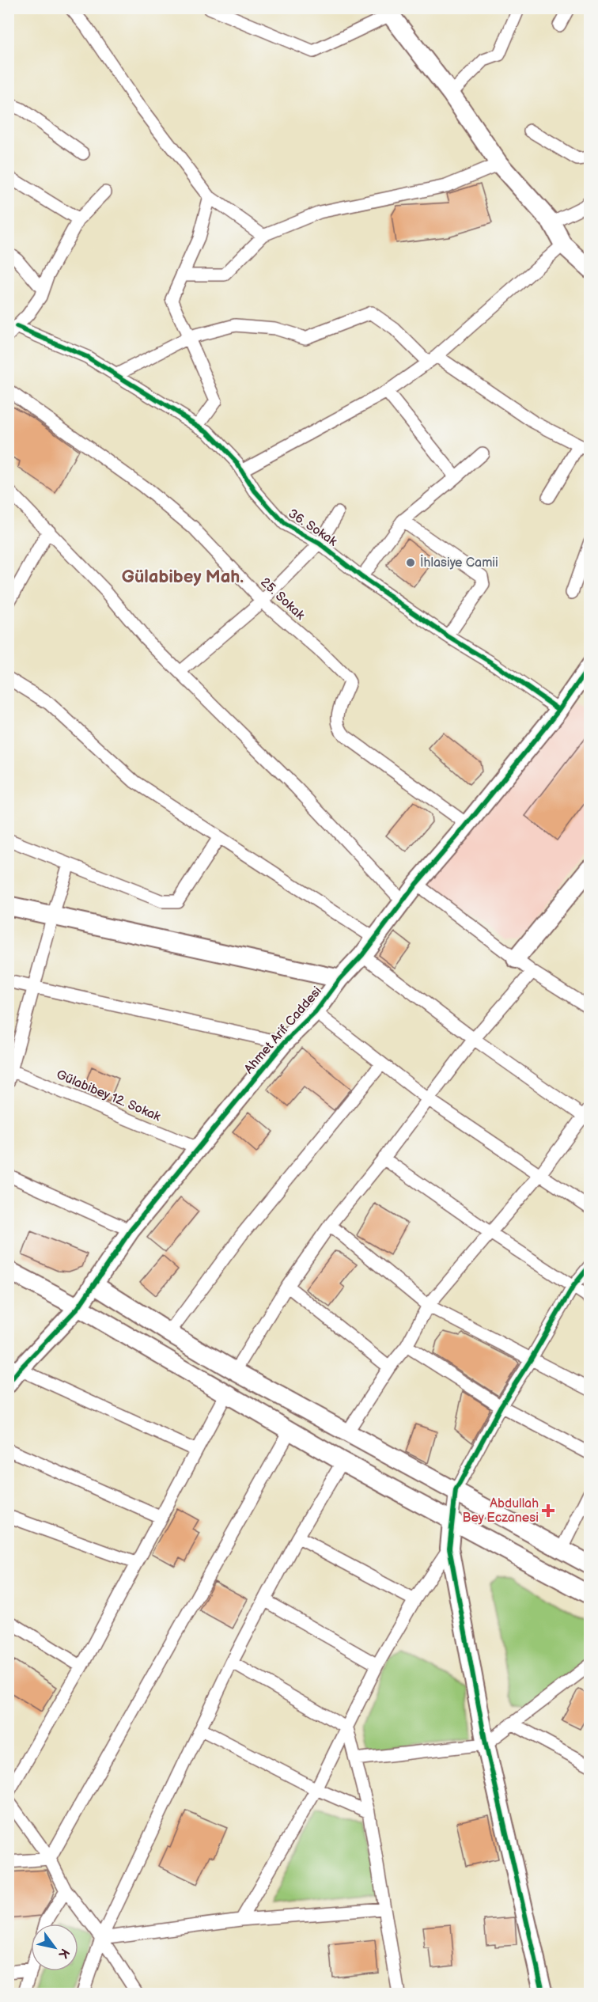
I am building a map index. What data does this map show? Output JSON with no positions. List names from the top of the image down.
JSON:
{
  "streets": {
    "street": [
      "36. Sokak",
      "25. Sokak",
      "Ahmet Arif Caddesi",
      "Gülabibey 12. Sokak"
    ]
  },
  "crossings": [
    ["36. Sokak", "Ahmet Arif Caddesi"],
    ["25. Sokak", "Ahmet Arif Caddesi"],
    ["Ahmet Arif Caddesi", "Gülabibey 12. Sokak"]
  ],
  "districts": ["Gülabibey Mah."],
  "places": {
    "other": ["İhlasiye Camii"],
    "health": ["Abdullah Bey Eczanesi"]
  },
  "north": "bottom right"
}
